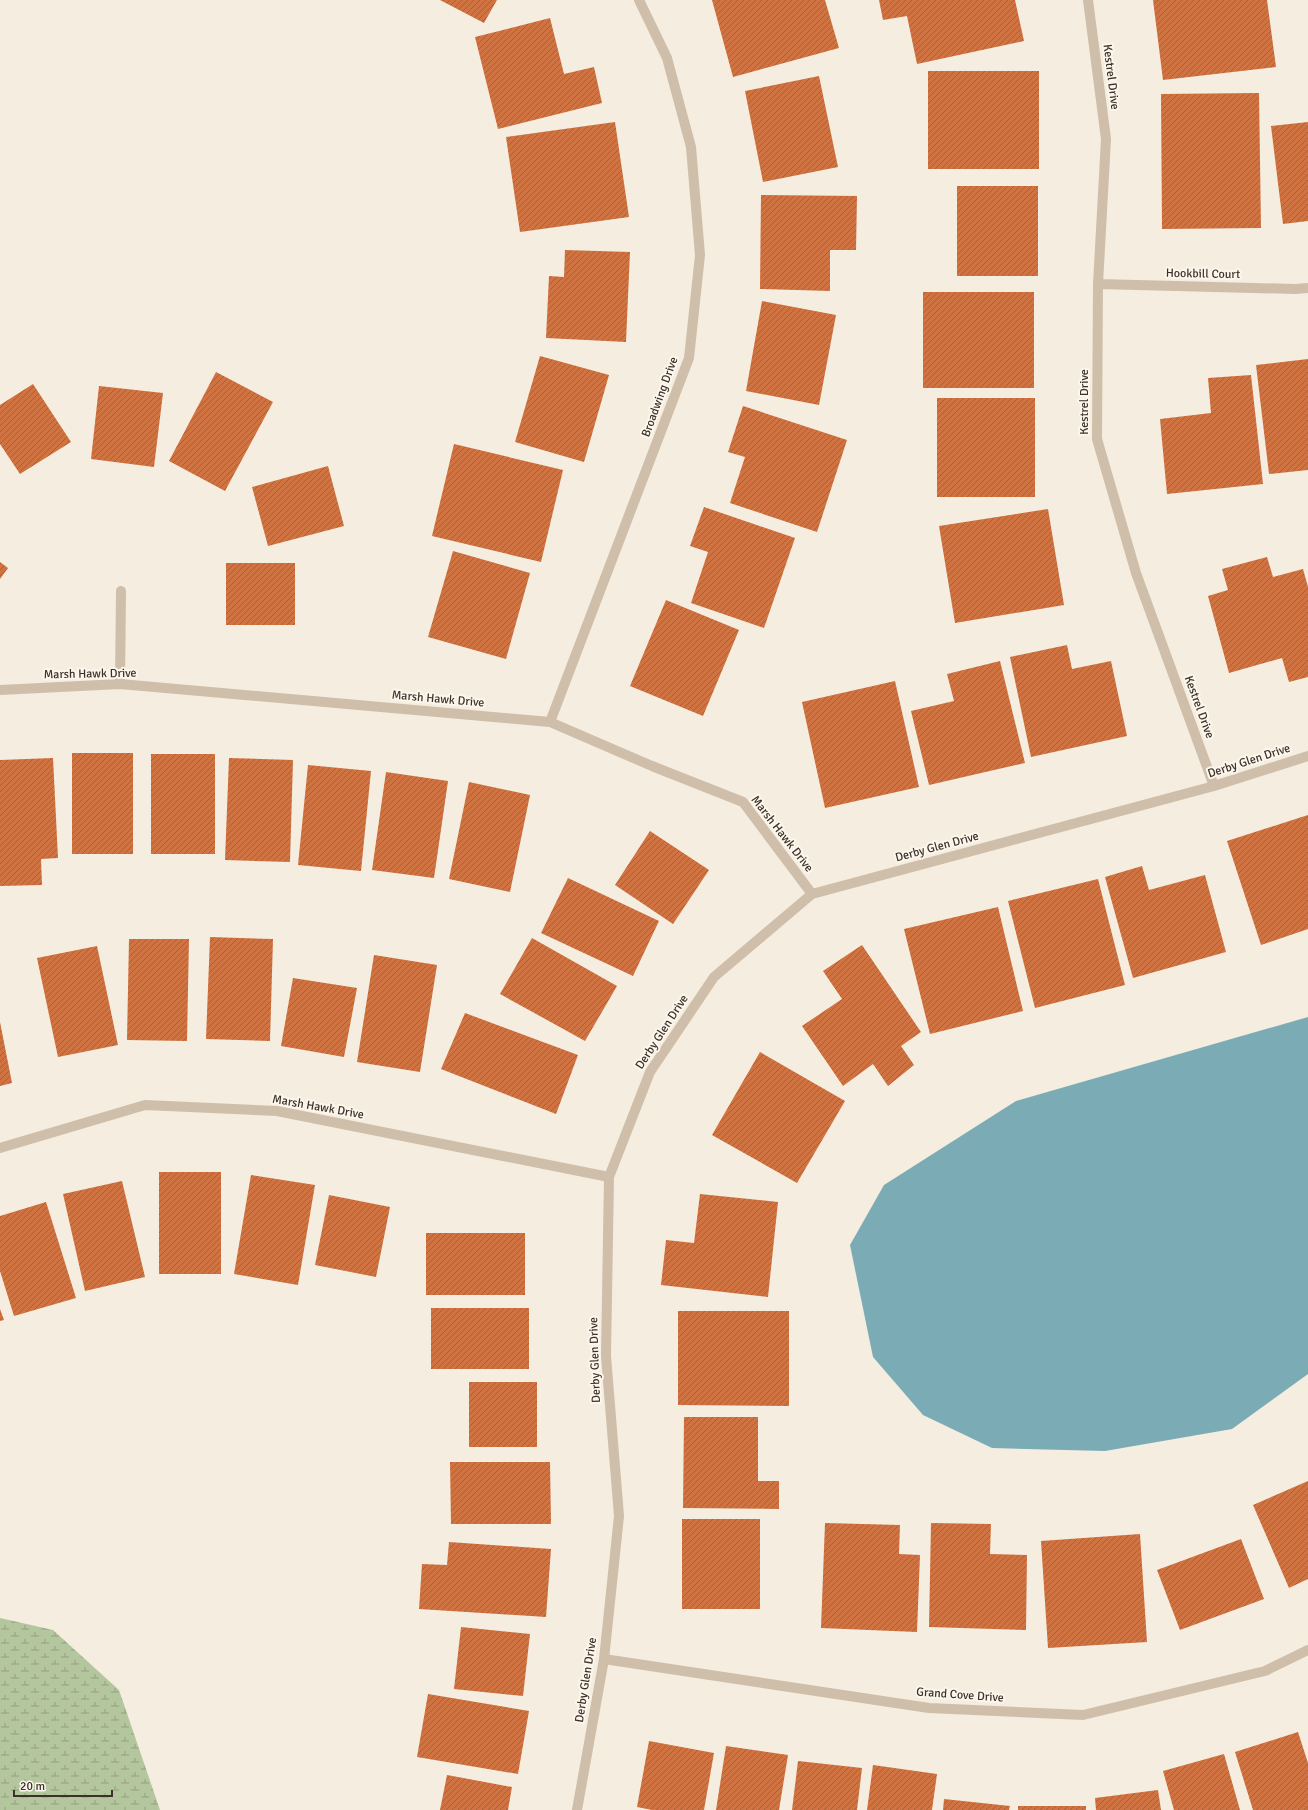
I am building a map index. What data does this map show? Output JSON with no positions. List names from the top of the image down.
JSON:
{
  "streets": {
    "street": [
      "Kestrel Drive",
      "Hookbill Court",
      "Broadwing Drive",
      "Marsh Hawk Drive",
      "Derby Glen Drive",
      "Grand Cove Drive"
    ]
  },
  "crossings": [
    ["Kestrel Drive", "Hookbill Court"],
    ["Kestrel Drive", "Derby Glen Drive"],
    ["Broadwing Drive", "Marsh Hawk Drive"],
    ["Marsh Hawk Drive", "Derby Glen Drive"],
    ["Derby Glen Drive", "Grand Cove Drive"]
  ],
  "scale_bar": "20 m"
}
